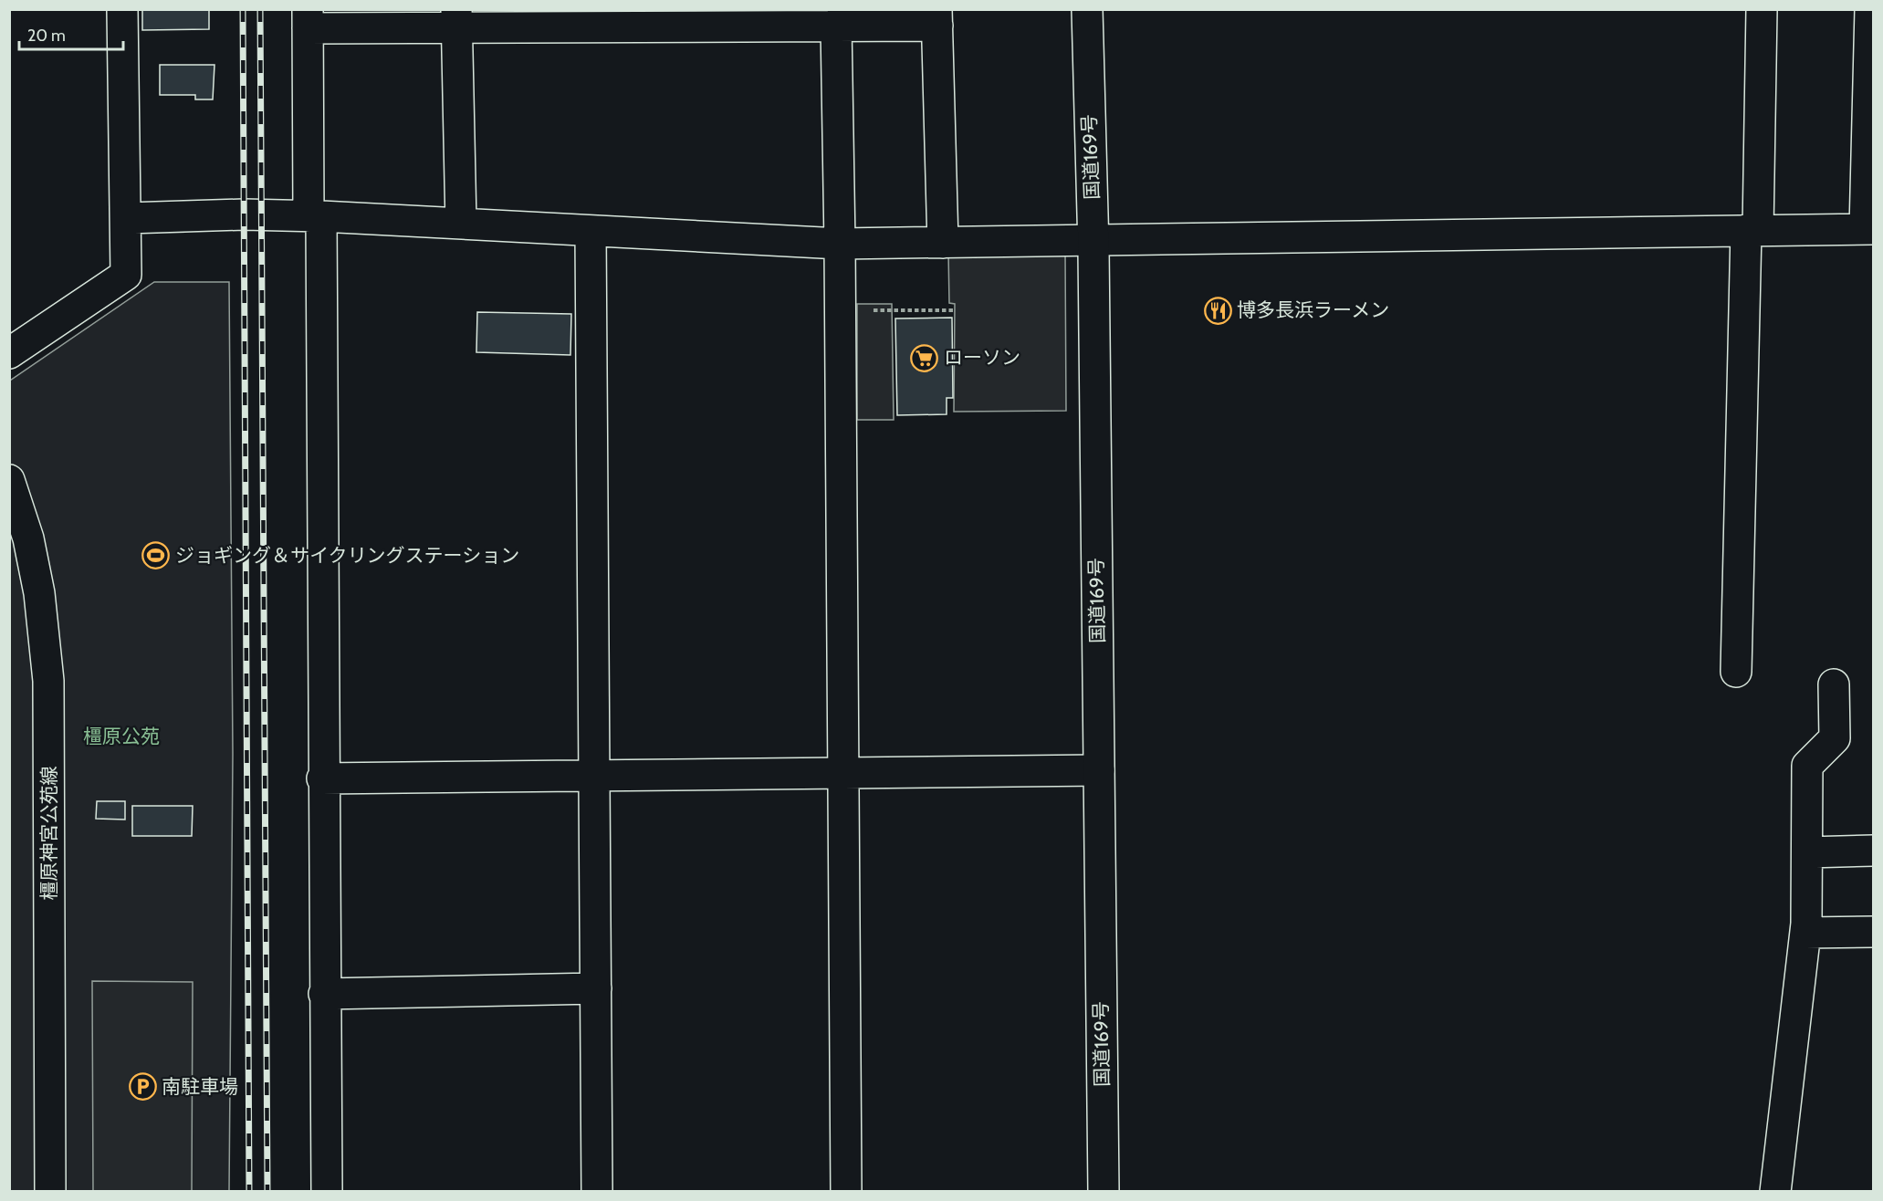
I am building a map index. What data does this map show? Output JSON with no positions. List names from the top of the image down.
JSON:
{
  "streets": {
    "main road": ["国道169号", "橿原神宮公苑線"]
  },
  "parks": ["橿原公苑"],
  "places": {
    "restaurant": ["博多長浜ラーメン"],
    "supermarket": ["ローソン"],
    "sports": ["ジョギング＆サイクリングステーション"],
    "parking": ["南駐車場"]
  },
  "scale_bar": "20 m"
}
